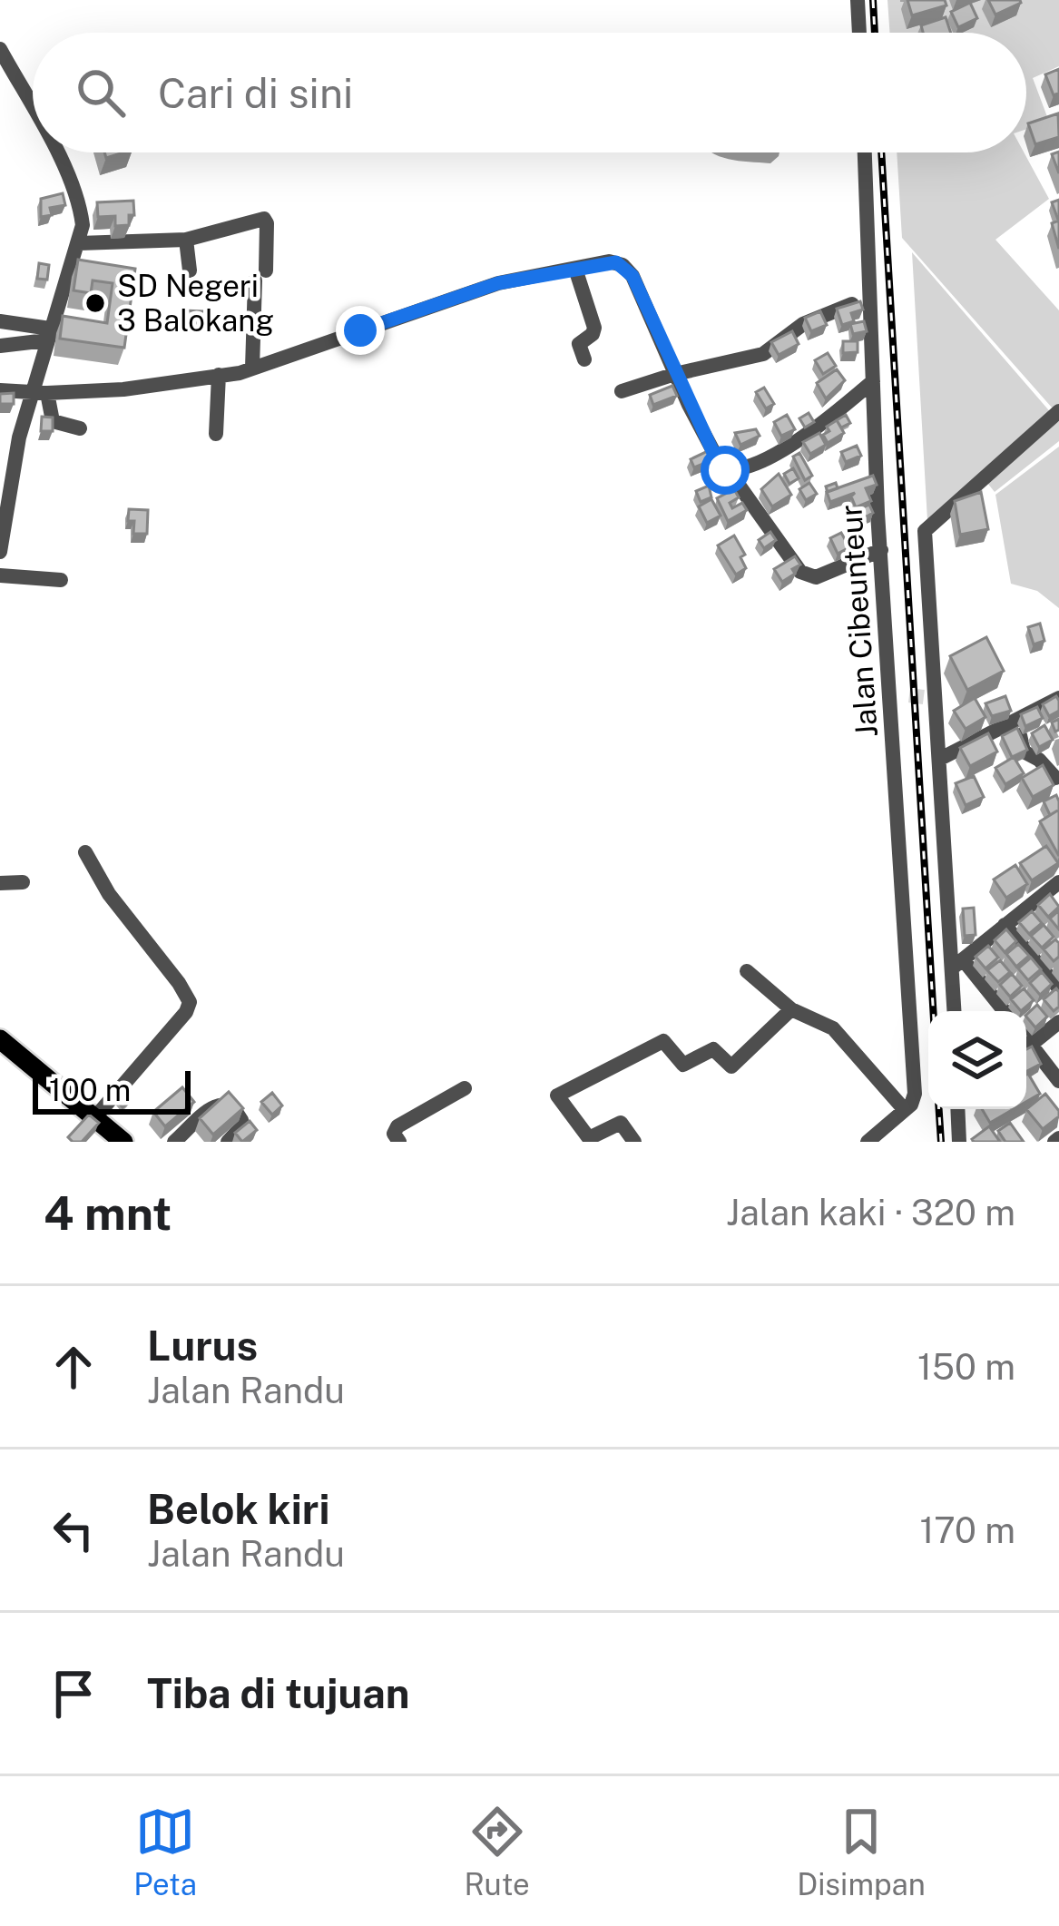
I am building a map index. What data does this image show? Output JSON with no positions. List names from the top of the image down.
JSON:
{
  "streets": {
    "street": ["Jalan Cibeunteur"]
  },
  "places": ["SD Negeri 3 Balokang"],
  "scale_bar": "100 m",
  "page": {
    "search": "Cari di sini",
    "scale": "100 m",
    "heading": ["4 mnt", "Jalan kaki · 320 m"],
    "list": [
      ["Lurus", "Jalan Randu", "150 m"],
      ["Belok kiri", "Jalan Randu", "170 m"],
      "Tiba di tujuan"
    ],
    "nav": ["Peta", "Rute", "Disimpan"]
  }
}
